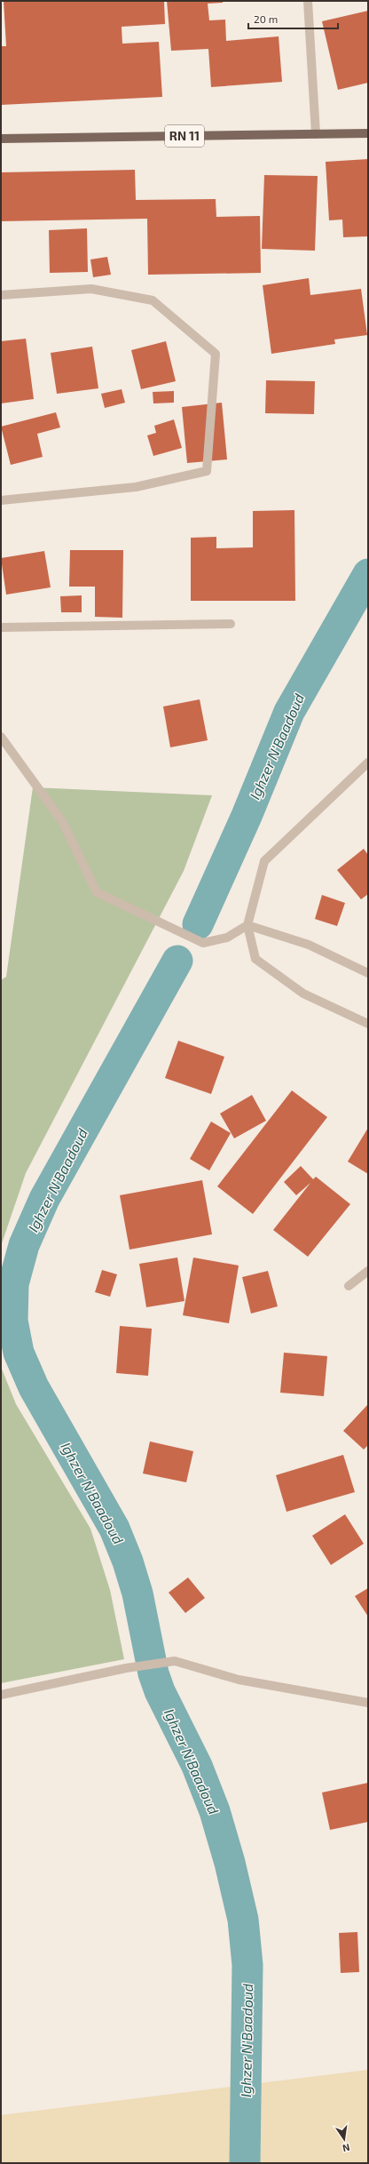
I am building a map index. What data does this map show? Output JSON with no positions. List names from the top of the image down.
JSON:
{
  "streets": {
    "main road": ["RN 11"]
  },
  "water": ["Ighzer N'Baadoud"],
  "scale_bar": "20 m",
  "north": "bottom"
}
